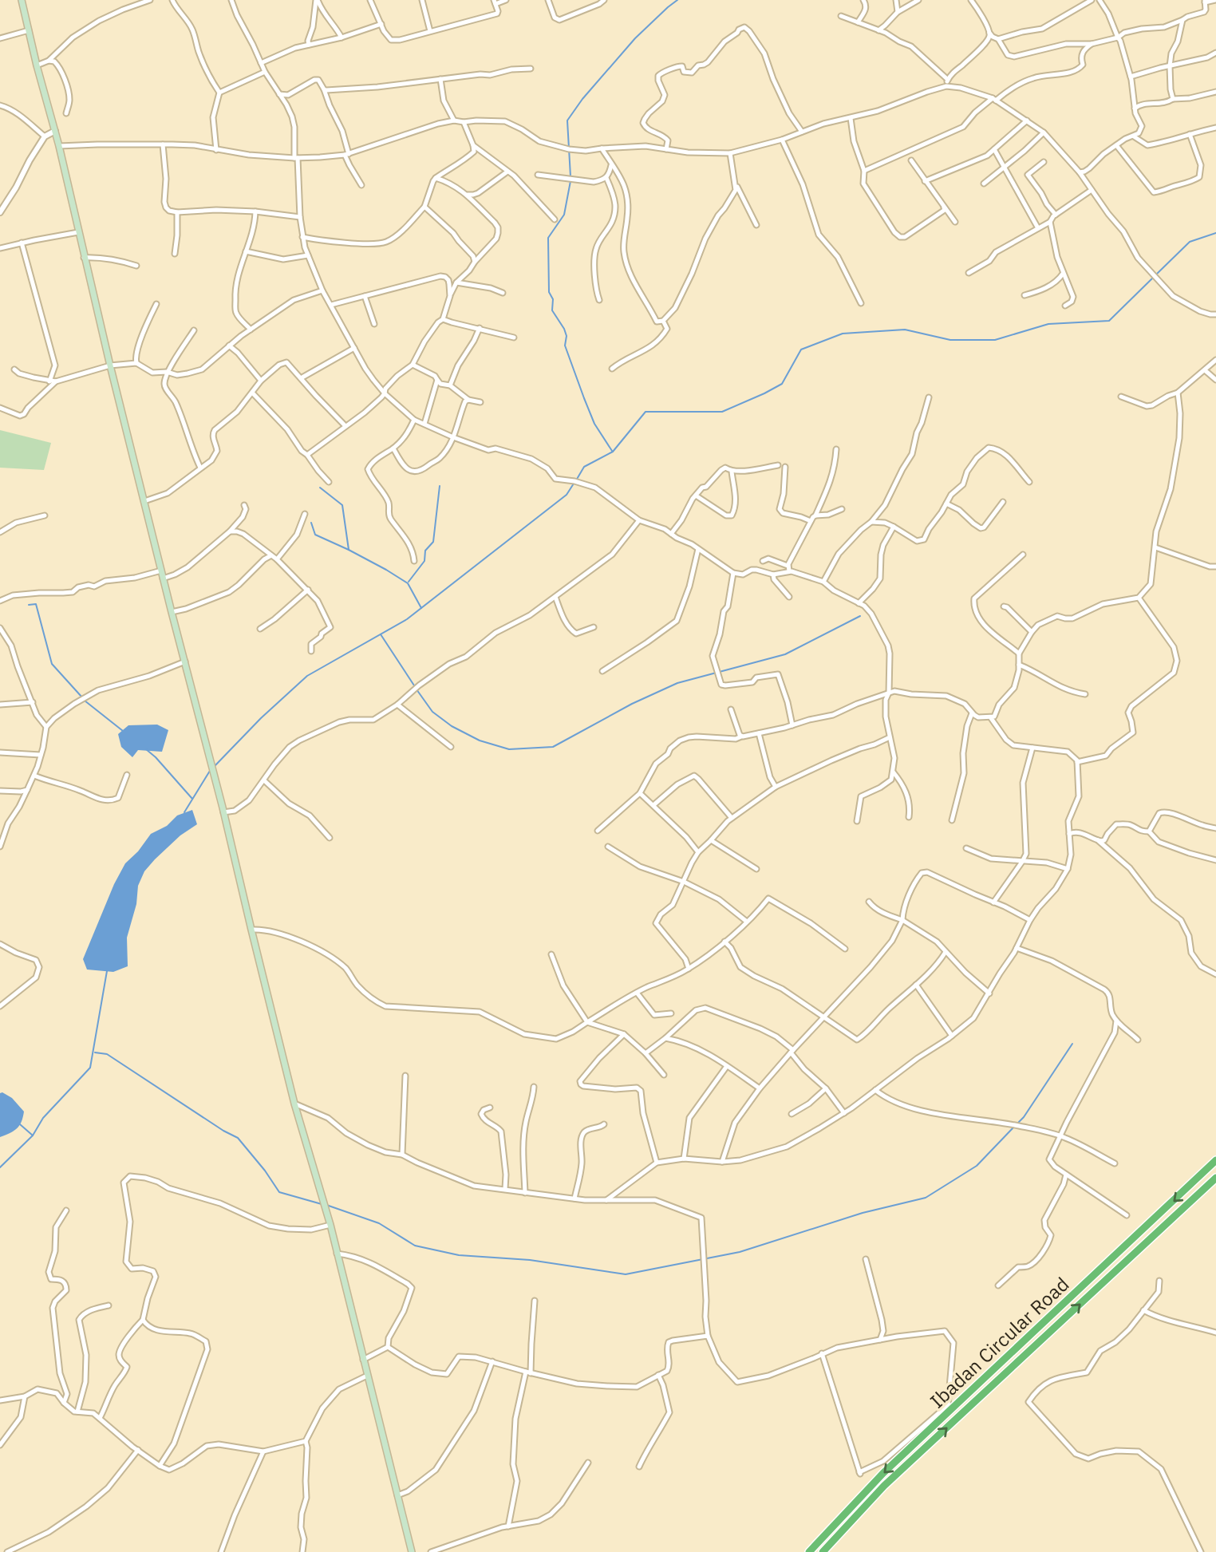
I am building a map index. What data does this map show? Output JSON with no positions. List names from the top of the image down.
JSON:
{
  "streets": {
    "highway": ["Ibadan Circular Road"]
  }
}
